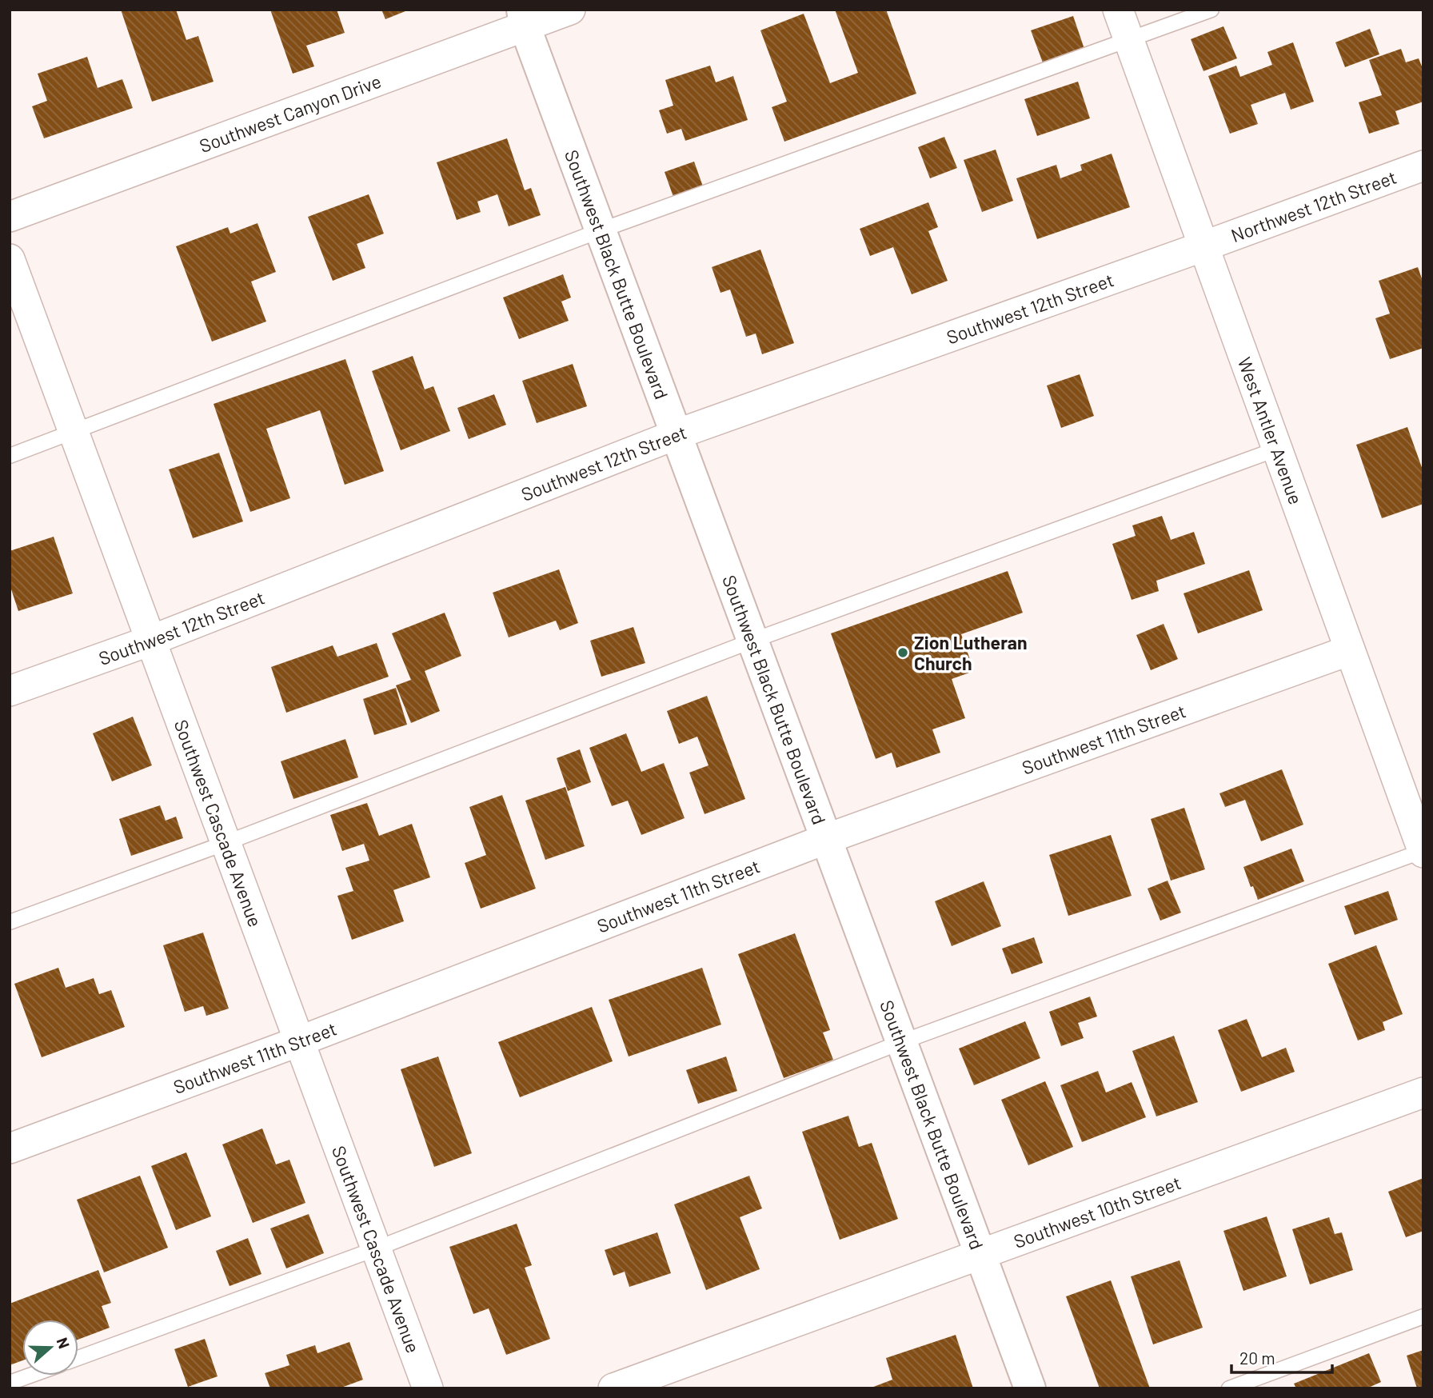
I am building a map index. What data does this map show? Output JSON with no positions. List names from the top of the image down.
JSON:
{
  "streets": {
    "street": [
      "Southwest Canyon Drive",
      "Northwest 12th Street",
      "Southwest Black Butte Boulevard",
      "Southwest 12th Street",
      "West Antler Avenue",
      "Southwest 11th Street",
      "Southwest Cascade Avenue",
      "Southwest 10th Street"
    ]
  },
  "crossings": [
    ["Southwest Canyon Drive", "Southwest Black Butte Boulevard"],
    ["Northwest 12th Street", "Southwest 12th Street"],
    ["Northwest 12th Street", "West Antler Avenue"],
    ["Southwest Black Butte Boulevard", "Southwest 12th Street"],
    ["Southwest Black Butte Boulevard", "Southwest 11th Street"],
    ["Southwest Black Butte Boulevard", "Southwest 10th Street"],
    ["Southwest 12th Street", "West Antler Avenue"],
    ["Southwest 12th Street", "Southwest Cascade Avenue"],
    ["West Antler Avenue", "Southwest 11th Street"],
    ["Southwest 11th Street", "Southwest Cascade Avenue"]
  ],
  "places": ["Zion Lutheran Church"],
  "scale_bar": "20 m",
  "north": "right"
}
